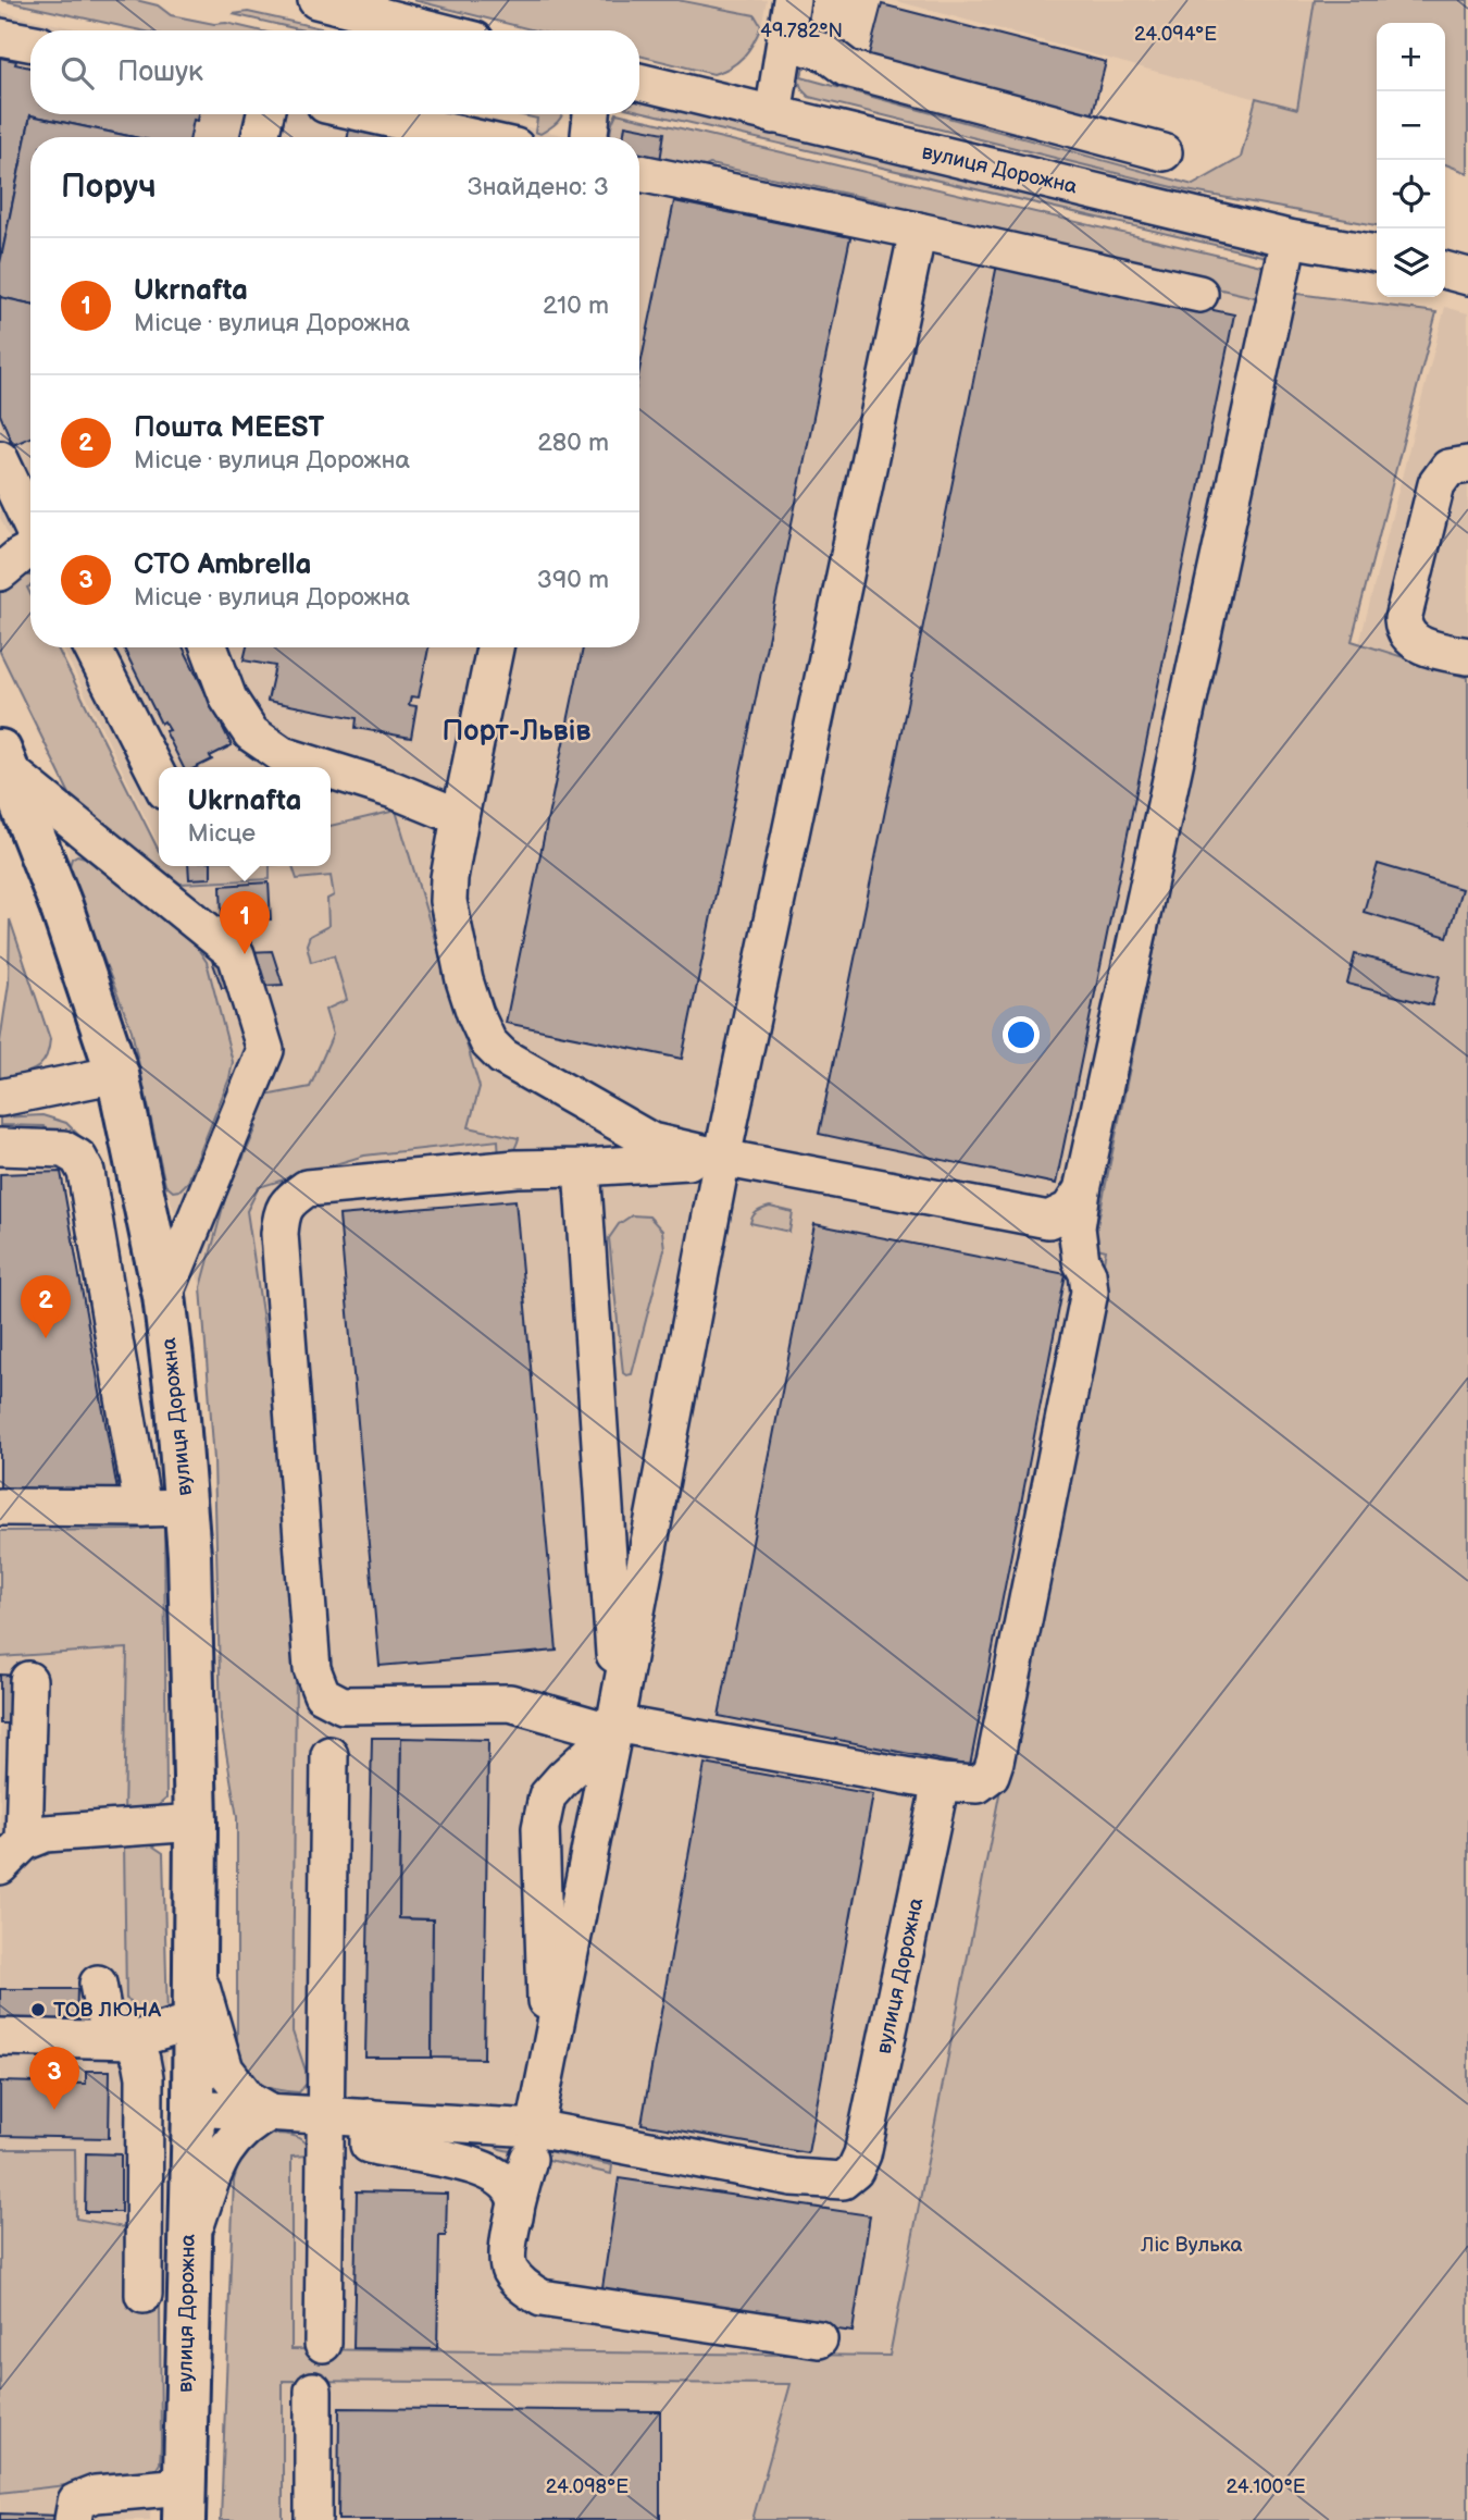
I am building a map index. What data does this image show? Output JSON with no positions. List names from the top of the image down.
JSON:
{
  "streets": {
    "main road": ["вулиця Дорожна"]
  },
  "districts": ["Порт-Львів"],
  "parks": ["Ліс Вулька"],
  "places": ["ТОВ ЛЮНА"],
  "page": {
    "map_buttons": ["+", "−"],
    "search": "Пошук",
    "heading": ["Поруч", "Знайдено: 3"],
    "list": [
      {
        "mark": "1",
        "name": "Ukrnafta",
        "note": "Місце · вулиця Дорожна",
        "value": "210 m"
      },
      {
        "mark": "2",
        "name": "Пошта MEEST",
        "note": "Місце · вулиця Дорожна",
        "value": "280 m"
      },
      {
        "mark": "3",
        "name": "СТО Ambrella",
        "note": "Місце · вулиця Дорожна",
        "value": "390 m"
      }
    ],
    "popup": ["Ukrnafta", "Місце"],
    "pins": ["1", "2", "3"]
  },
  "coordinates": [
    "49.782°N",
    "24.094°E",
    "24.098°E",
    "24.100°E"
  ]
}
